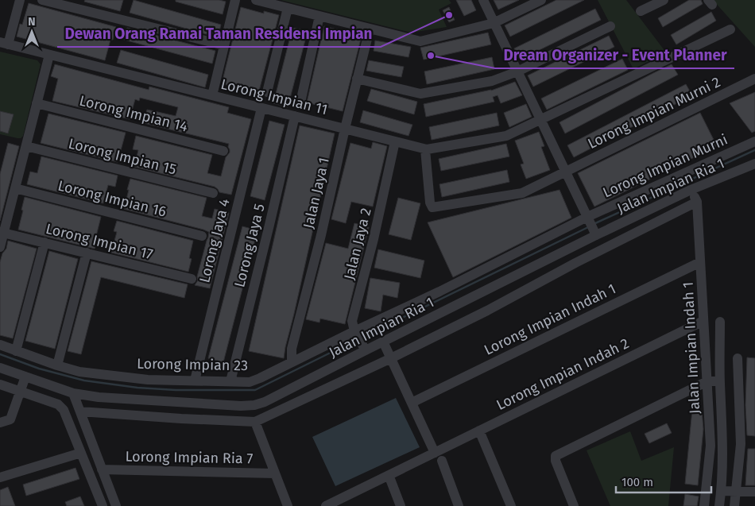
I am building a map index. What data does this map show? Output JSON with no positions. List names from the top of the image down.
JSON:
{
  "streets": {
    "street": [
      "Lorong Impian 11",
      "Lorong Impian Murni 2",
      "Lorong Impian 14",
      "Lorong Impian 15",
      "Lorong Impian Murni",
      "Jalan Impian Ria 1",
      "Jalan Jaya 1",
      "Lorong Impian 16",
      "Lorong Jaya 4",
      "Lorong Impian 17",
      "Jalan Jaya 2",
      "Lorong Jaya 5",
      "Lorong Impian Indah 1",
      "Jalan Impian Indah 1",
      "Lorong Impian 23",
      "Lorong Impian Indah 2",
      "Lorong Impian Ria 7"
    ]
  },
  "crossings": [
    ["Lorong Impian 11", "Lorong Impian Murni 2"],
    ["Lorong Impian 11", "Jalan Jaya 1"],
    ["Lorong Impian 11", "Lorong Jaya 4"],
    ["Lorong Impian 11", "Jalan Jaya 2"],
    ["Lorong Impian 11", "Lorong Jaya 5"],
    ["Lorong Impian Murni", "Jalan Impian Ria 1"],
    ["Lorong Impian Murni", "Lorong Impian 23"],
    ["Jalan Impian Ria 1", "Jalan Jaya 2"],
    ["Jalan Impian Ria 1", "Jalan Impian Indah 1"],
    ["Jalan Impian Ria 1", "Lorong Impian 23"],
    ["Jalan Jaya 1", "Lorong Impian 23"],
    ["Lorong Jaya 4", "Lorong Impian 23"],
    ["Jalan Jaya 2", "Lorong Impian 23"],
    ["Lorong Jaya 5", "Lorong Impian 23"],
    ["Lorong Impian Indah 1", "Jalan Impian Indah 1"],
    ["Jalan Impian Indah 1", "Lorong Impian Indah 2"]
  ],
  "places": ["Dewan Orang Ramai Taman Residensi Impian", "Dream Organizer - Event Planner"],
  "scale_bar": "100 m",
  "north": "top"
}
